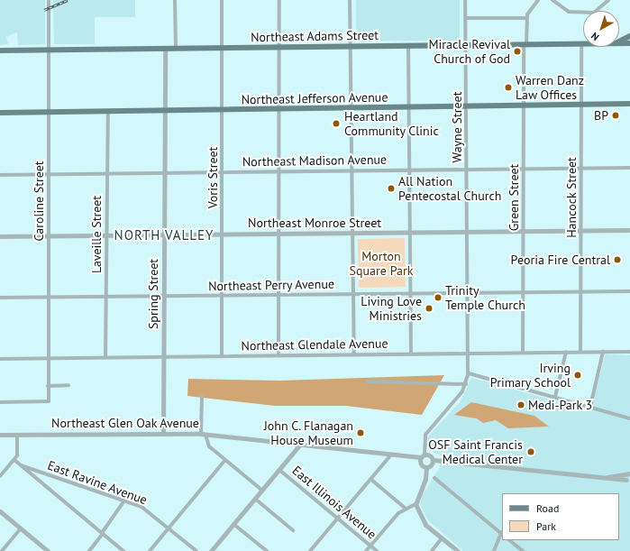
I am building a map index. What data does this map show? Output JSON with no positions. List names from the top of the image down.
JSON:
{
  "streets": {
    "main road": ["Northeast Adams Street", "Northeast Jefferson Avenue"],
    "street": [
      "Wayne Street",
      "Northeast Madison Avenue",
      "Voris Street",
      "Green Street",
      "Hancock Street",
      "Caroline Street",
      "Northeast Monroe Street",
      "Laveille Street",
      "Northeast Perry Avenue",
      "Spring Street",
      "Northeast Glendale Avenue",
      "Northeast Glen Oak Avenue",
      "East Ravine Avenue",
      "East Illinois Avenue"
    ]
  },
  "crossings": [
    ["Northeast Adams Street", "Wayne Street"],
    ["Northeast Adams Street", "Voris Street"],
    ["Northeast Adams Street", "Green Street"],
    ["Northeast Adams Street", "Hancock Street"],
    ["Northeast Adams Street", "Caroline Street"],
    ["Northeast Adams Street", "Spring Street"],
    ["Northeast Jefferson Avenue", "Wayne Street"],
    ["Northeast Jefferson Avenue", "Voris Street"],
    ["Northeast Jefferson Avenue", "Green Street"],
    ["Northeast Jefferson Avenue", "Hancock Street"],
    ["Northeast Jefferson Avenue", "Caroline Street"],
    ["Northeast Jefferson Avenue", "Laveille Street"],
    ["Northeast Jefferson Avenue", "Spring Street"],
    ["Wayne Street", "Northeast Madison Avenue"],
    ["Wayne Street", "Northeast Monroe Street"],
    ["Wayne Street", "Northeast Perry Avenue"],
    ["Wayne Street", "Northeast Glendale Avenue"],
    ["Wayne Street", "Northeast Glen Oak Avenue"],
    ["Northeast Madison Avenue", "Voris Street"],
    ["Northeast Madison Avenue", "Green Street"],
    ["Northeast Madison Avenue", "Hancock Street"],
    ["Northeast Madison Avenue", "Caroline Street"],
    ["Northeast Madison Avenue", "Laveille Street"],
    ["Northeast Madison Avenue", "Spring Street"],
    ["Voris Street", "Northeast Monroe Street"],
    ["Voris Street", "Northeast Perry Avenue"],
    ["Voris Street", "Northeast Glendale Avenue"],
    ["Green Street", "Northeast Monroe Street"],
    ["Green Street", "Northeast Perry Avenue"],
    ["Green Street", "Northeast Glendale Avenue"],
    ["Hancock Street", "Northeast Monroe Street"],
    ["Hancock Street", "Northeast Perry Avenue"],
    ["Hancock Street", "Northeast Glendale Avenue"],
    ["Caroline Street", "Northeast Monroe Street"],
    ["Caroline Street", "Northeast Perry Avenue"],
    ["Caroline Street", "Northeast Glendale Avenue"],
    ["Northeast Monroe Street", "Laveille Street"],
    ["Northeast Monroe Street", "Spring Street"],
    ["Laveille Street", "Northeast Perry Avenue"],
    ["Laveille Street", "Northeast Glendale Avenue"],
    ["Northeast Perry Avenue", "Spring Street"],
    ["Spring Street", "Northeast Glendale Avenue"],
    ["Spring Street", "Northeast Glen Oak Avenue"]
  ],
  "districts": ["NORTH VALLEY"],
  "parks": ["Morton Square Park"],
  "places": [
    "Miracle Revival Church of God",
    "Warren Danz Law Offices",
    "BP",
    "Heartland Community Clinic",
    "All Nation Pentecostal Church",
    "Peoria Fire Central",
    "Trinity Temple Church",
    "Living Love Ministries",
    "Irving Primary School",
    "Medi-Park 3",
    "John C. Flanagan House Museum",
    "OSF Saint Francis Medical Center"
  ],
  "legend": ["Road", "Park"],
  "north": "bottom left"
}
